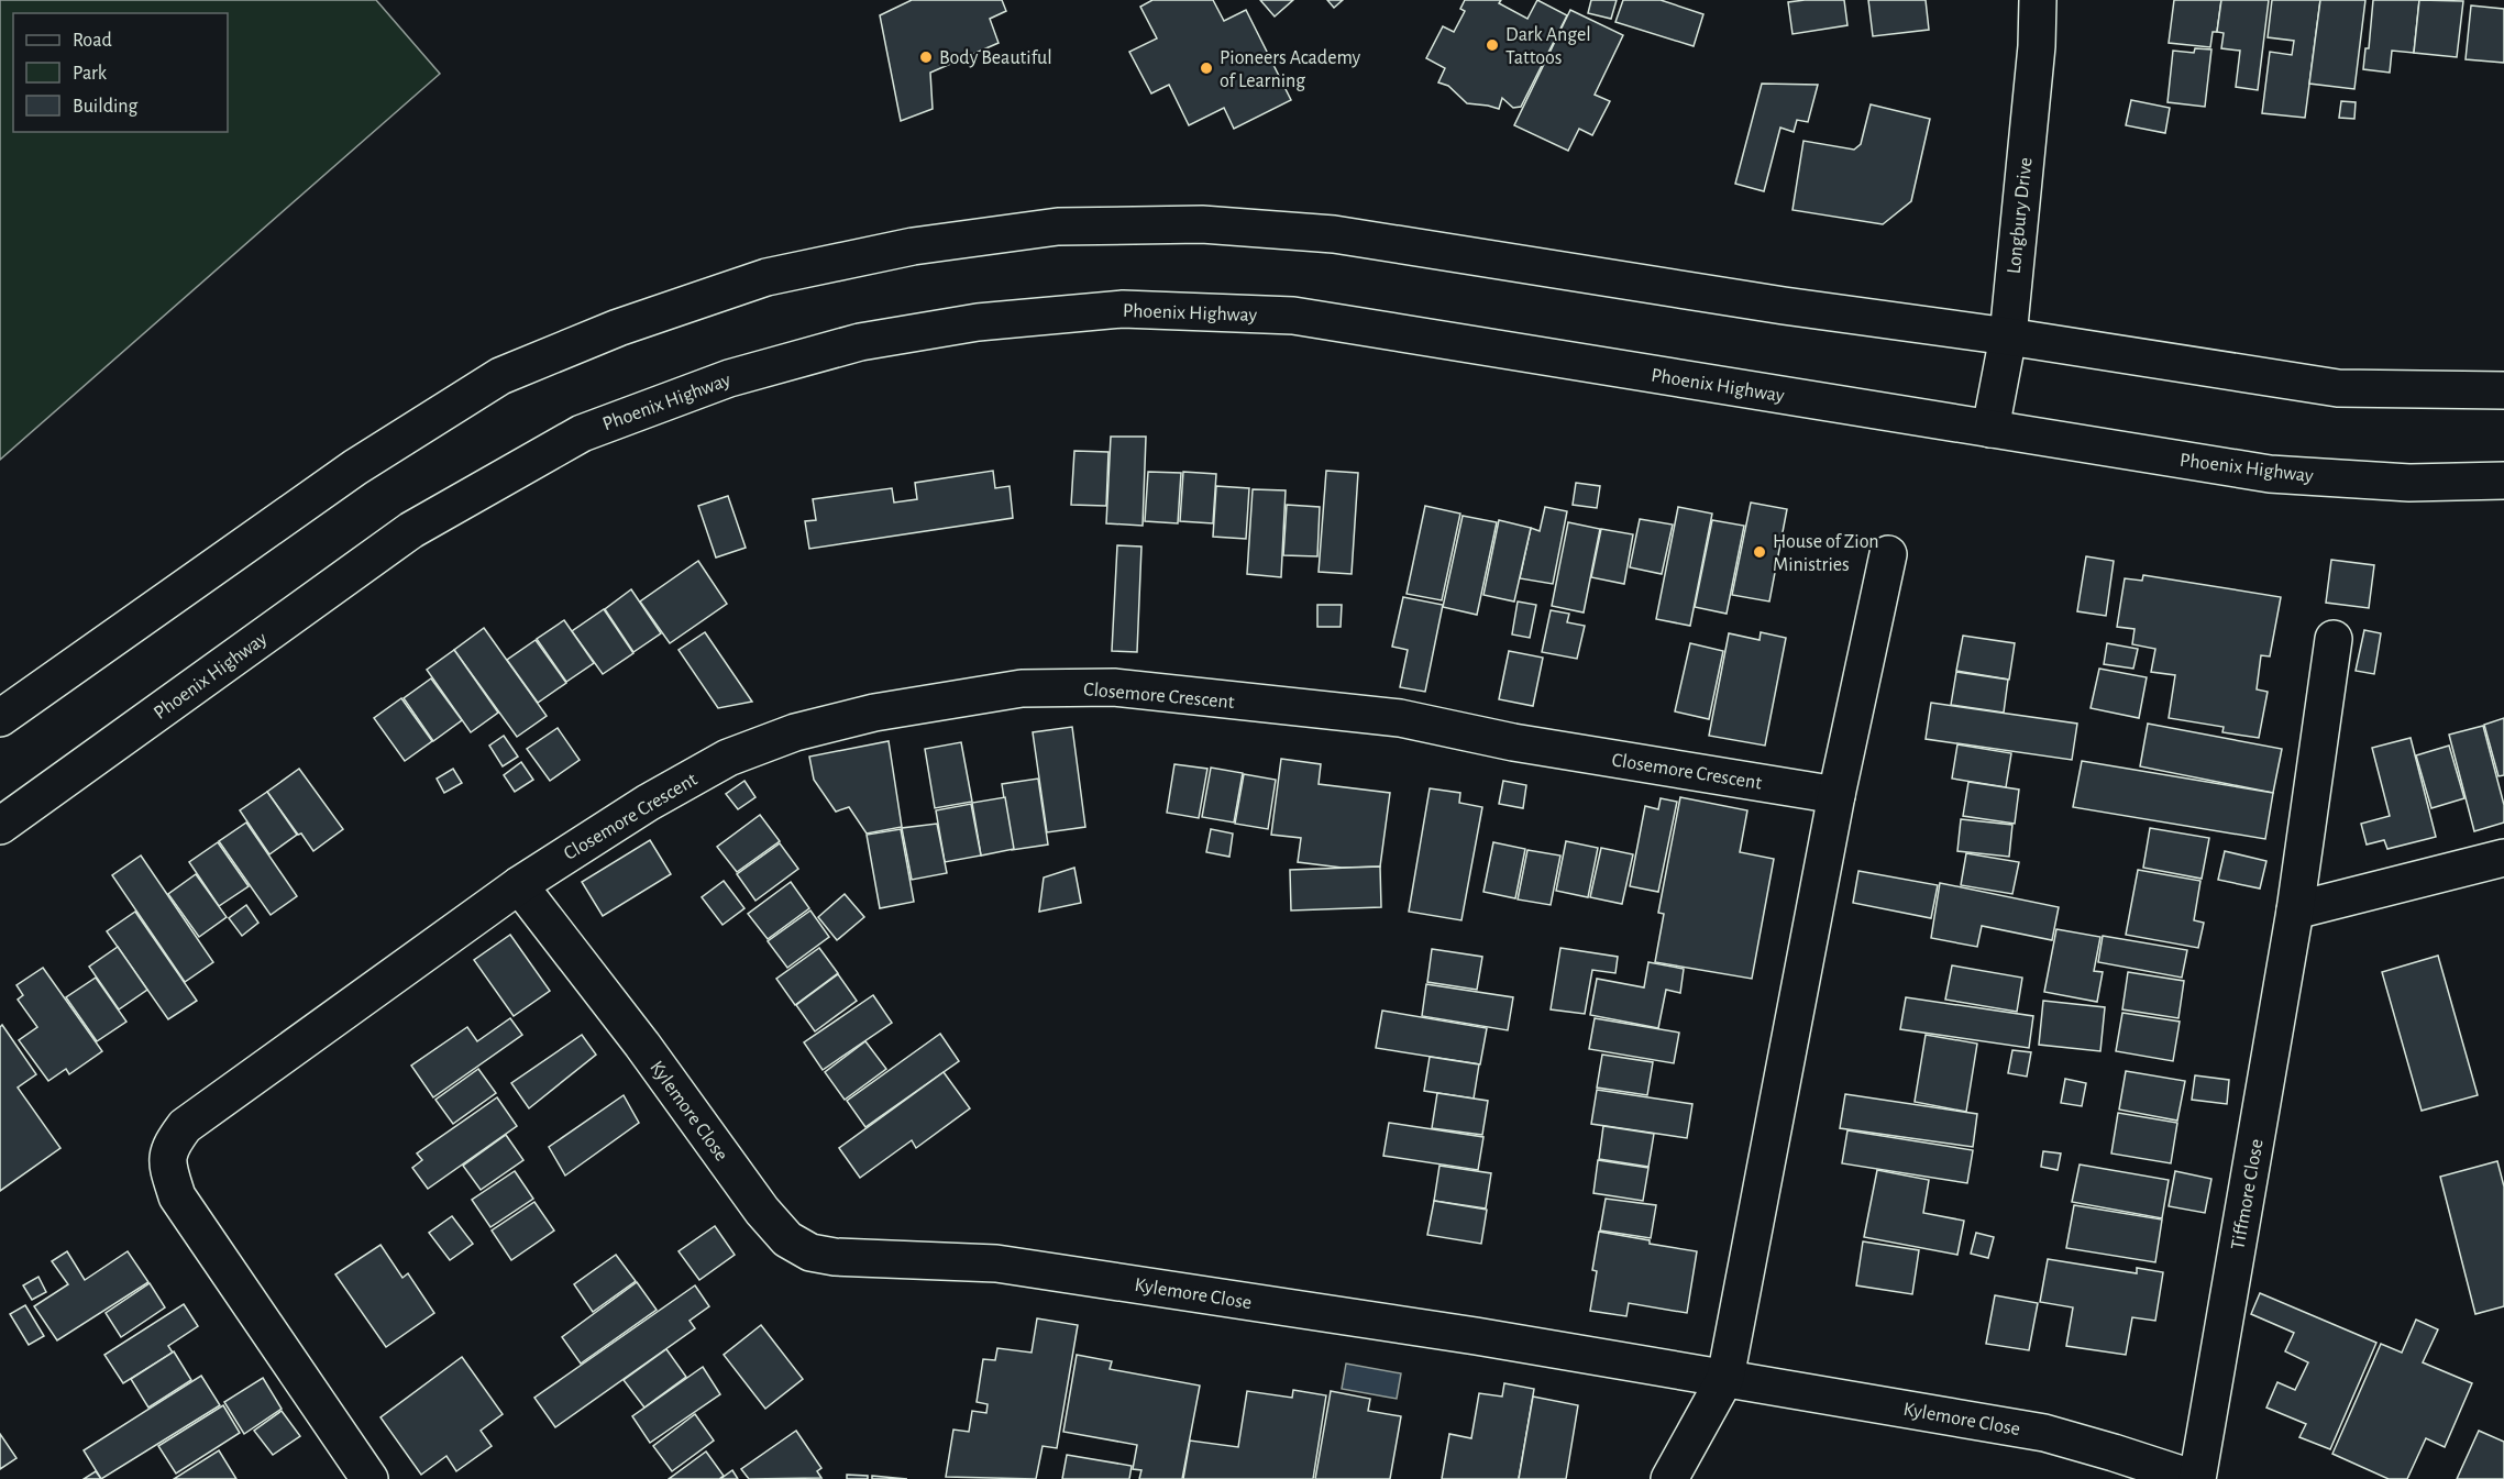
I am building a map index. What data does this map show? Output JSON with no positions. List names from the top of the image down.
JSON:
{
  "streets": {
    "street": [
      "Longbury Drive",
      "Phoenix Highway",
      "Closemore Crescent",
      "Kylemore Close",
      "Tiffmore Close"
    ]
  },
  "crossings": [
    ["Longbury Drive", "Phoenix Highway"],
    ["Closemore Crescent", "Kylemore Close"],
    ["Kylemore Close", "Tiffmore Close"]
  ],
  "places": [
    "Dark Angel Tattoos",
    "Body Beautiful",
    "Pioneers Academy of Learning",
    "House of Zion Ministries"
  ],
  "legend": ["Road", "Park", "Building"]
}
